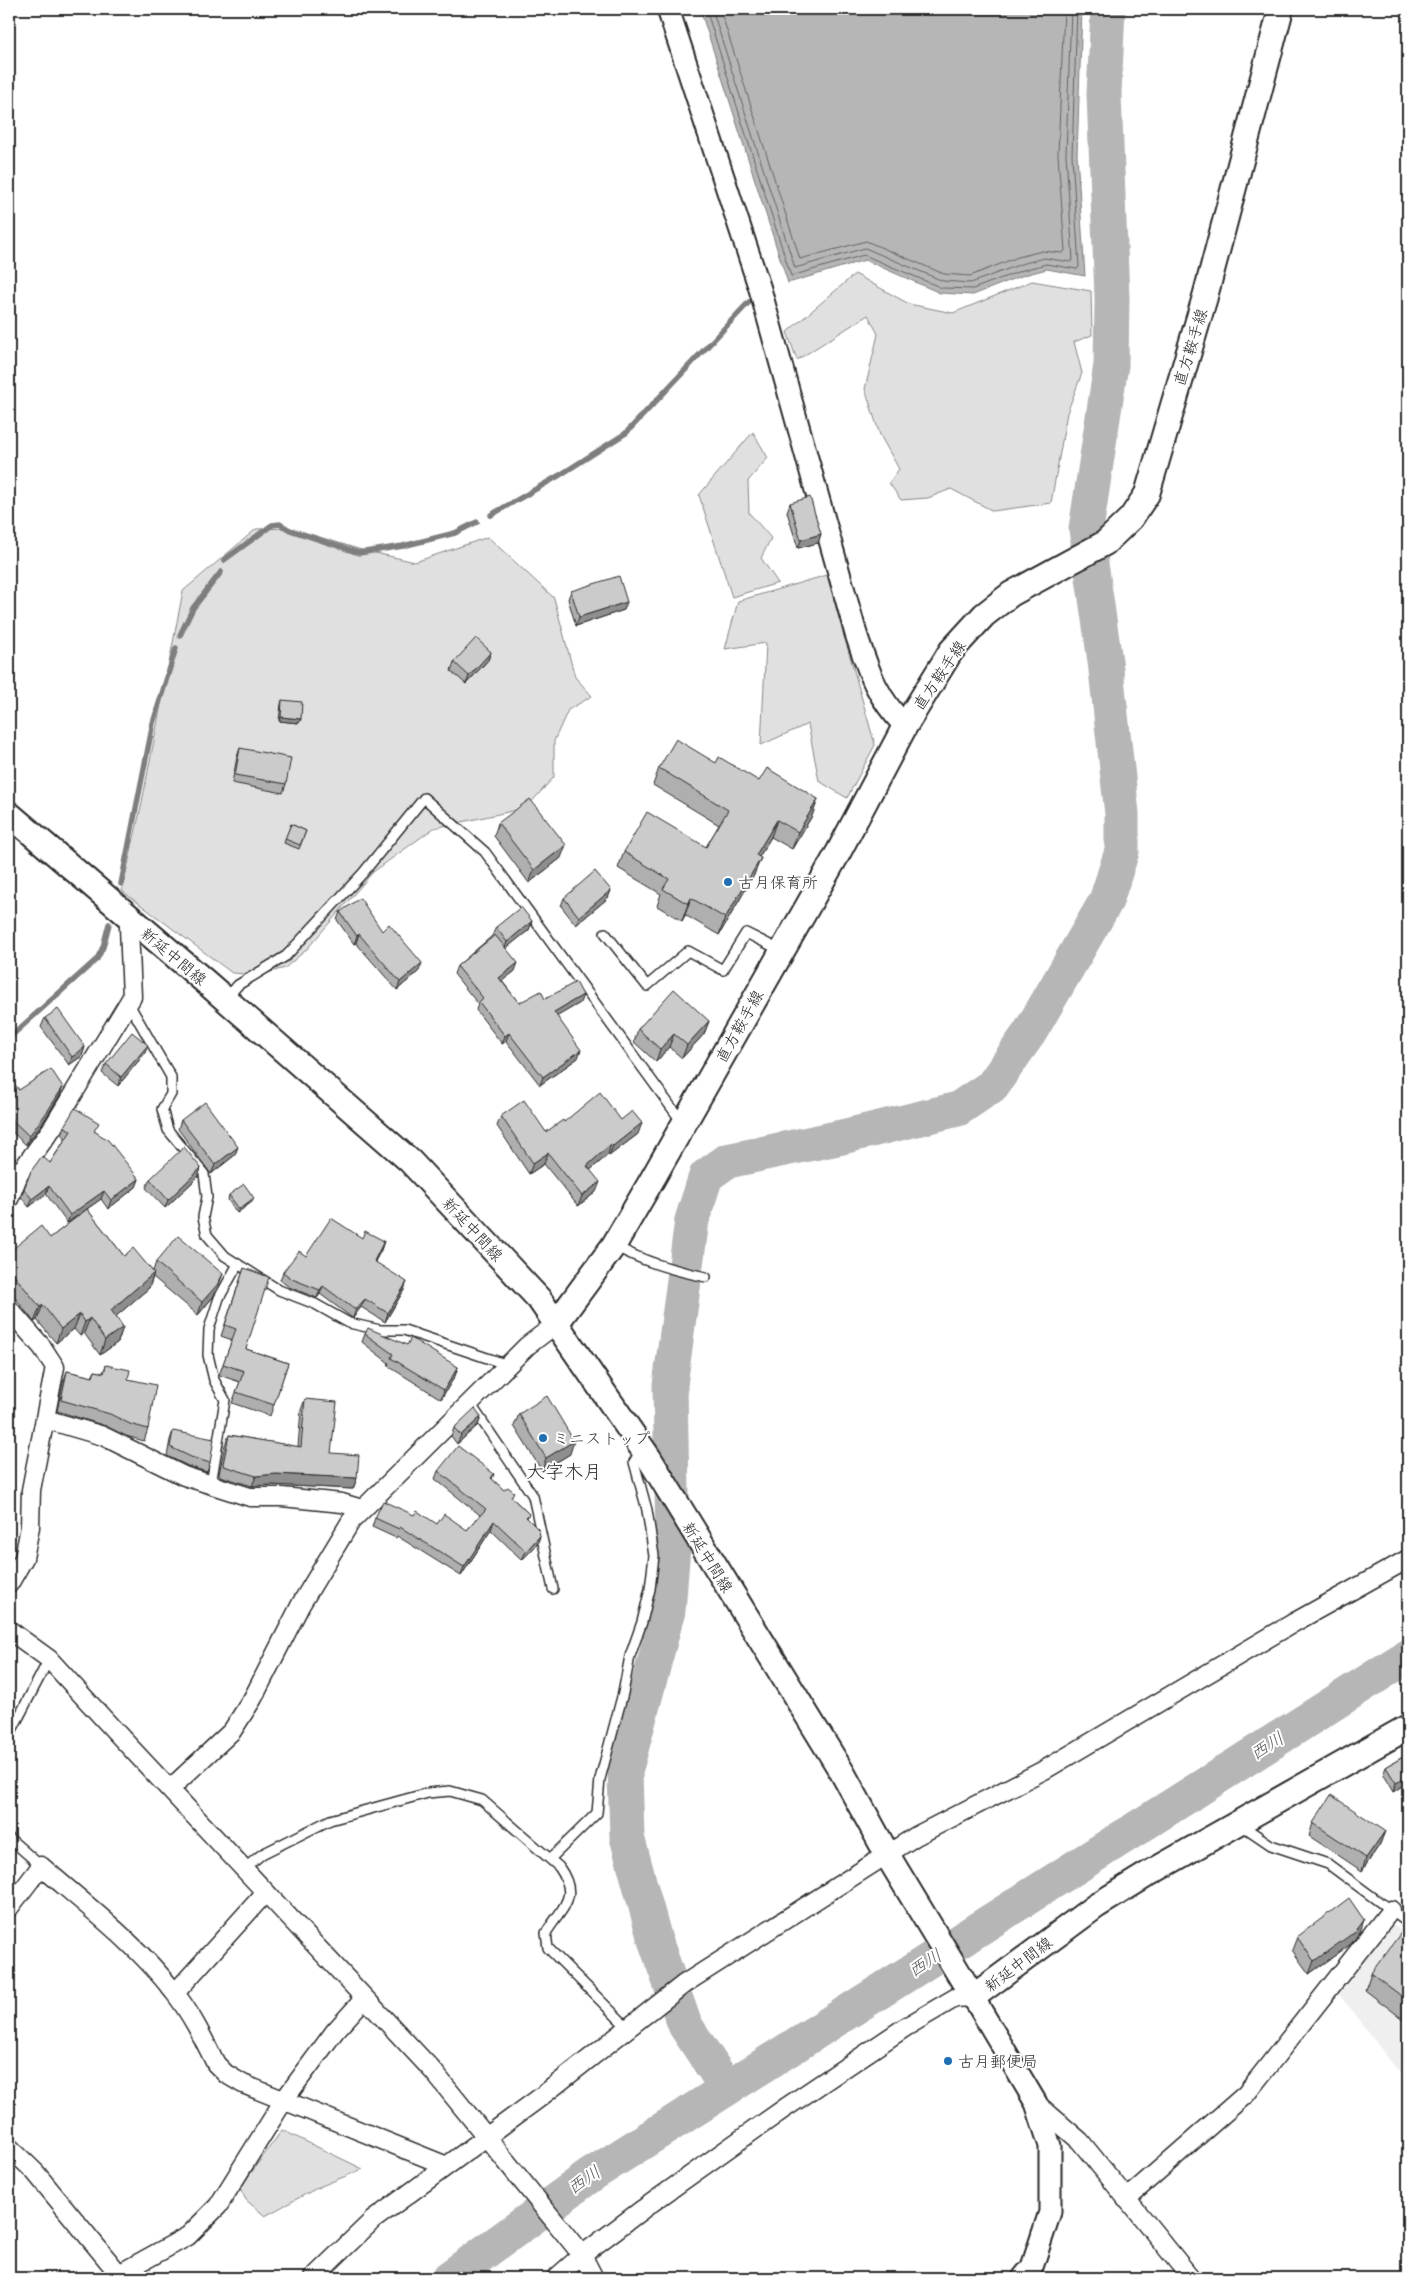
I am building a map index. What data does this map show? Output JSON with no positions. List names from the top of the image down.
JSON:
{
  "streets": {
    "main road": ["直方鞍手線", "新延中間線"]
  },
  "crossings": [
    ["直方鞍手線", "新延中間線"]
  ],
  "districts": ["大字木月"],
  "water": ["西川"],
  "places": ["古月保育所", "ミニストップ", "古月郵便局"]
}
